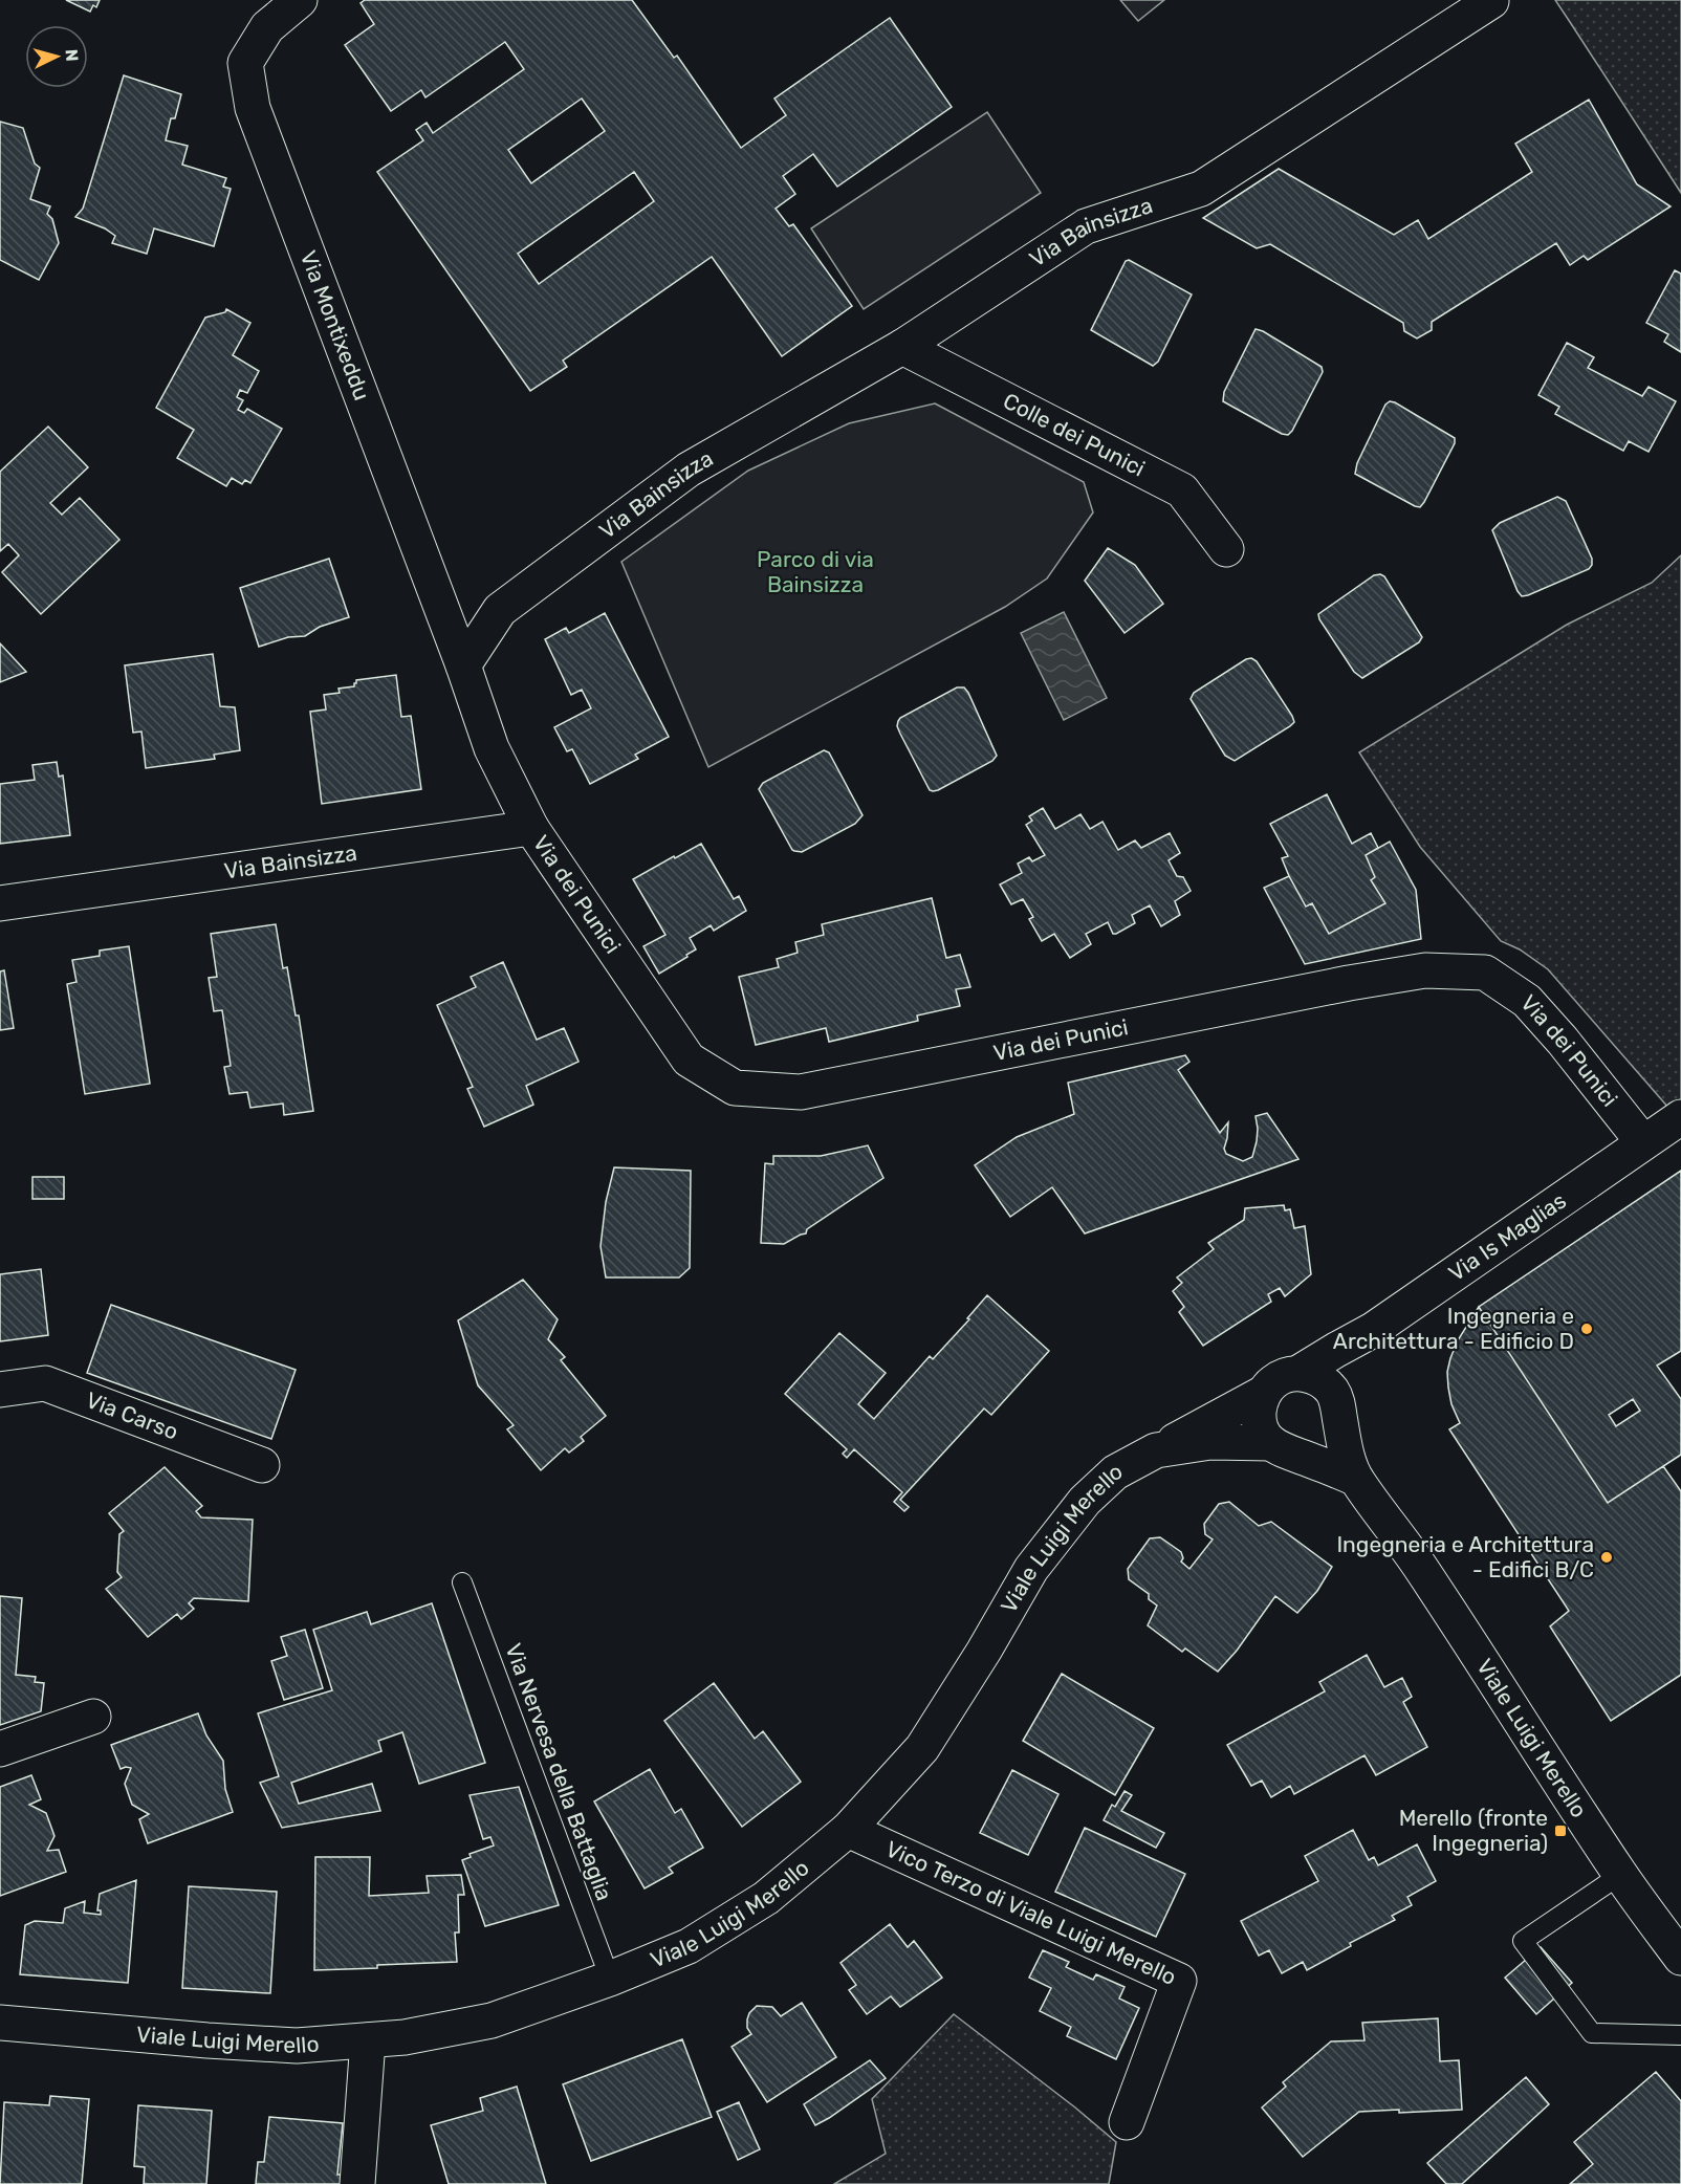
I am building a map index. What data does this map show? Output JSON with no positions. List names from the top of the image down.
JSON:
{
  "streets": {
    "street": [
      "Via Bainsizza",
      "Via Montixeddu",
      "Colle dei Punici",
      "Via dei Punici",
      "Via Is Maglias",
      "Via Carso",
      "Viale Luigi Merello",
      "Vico Terzo di Viale Luigi Merello"
    ],
    "lane": ["Via Nervesa della Battaglia"]
  },
  "crossings": [
    ["Via Bainsizza", "Via Montixeddu"],
    ["Via Bainsizza", "Colle dei Punici"],
    ["Via Bainsizza", "Via dei Punici"],
    ["Via dei Punici", "Via Is Maglias"],
    ["Via Is Maglias", "Viale Luigi Merello"],
    ["Viale Luigi Merello", "Via Nervesa della Battaglia"],
    ["Viale Luigi Merello", "Vico Terzo di Viale Luigi Merello"]
  ],
  "parks": ["Parco di via Bainsizza"],
  "places": {
    "other": ["Ingegneria e Architettura - Edificio D", "Ingegneria e Architettura - Edifici B/C"],
    "transit": ["Merello (fronte Ingegneria)"]
  },
  "north": "right"
}
